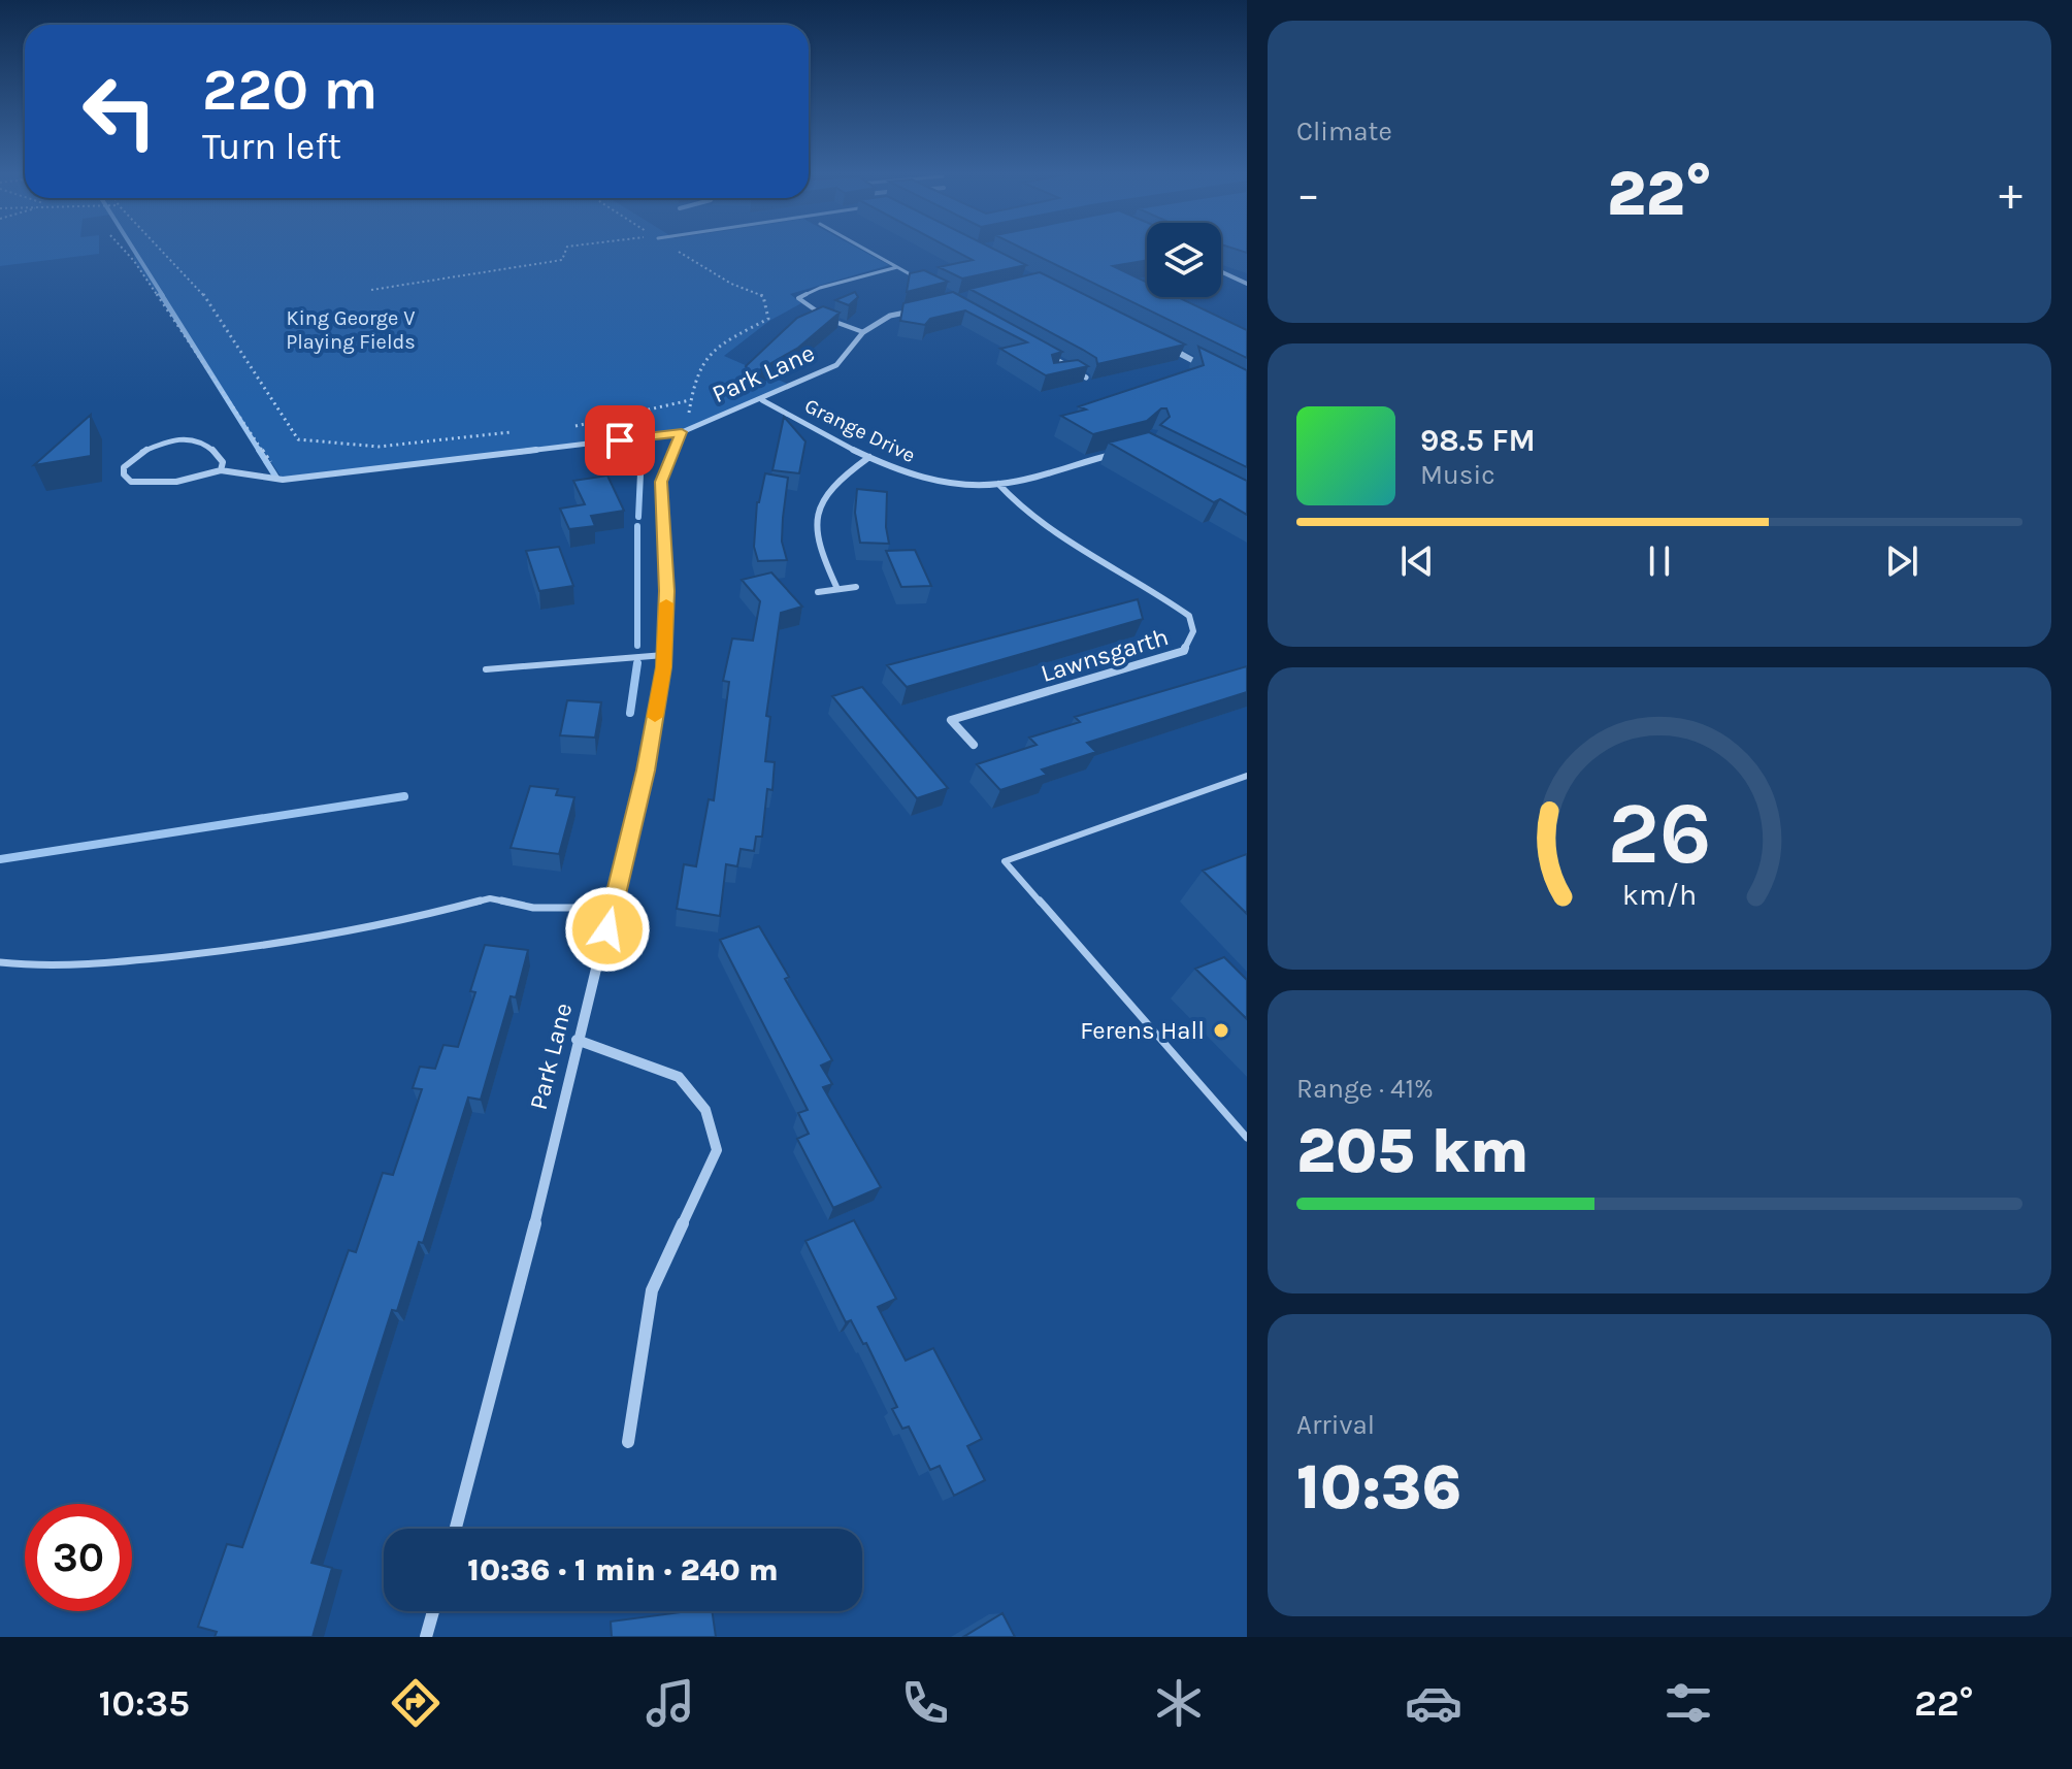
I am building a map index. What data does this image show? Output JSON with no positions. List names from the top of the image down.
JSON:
{
  "streets": {
    "street": ["Park Lane", "Grange Drive", "Lawnsgarth"]
  },
  "crossings": [
    ["Park Lane", "Grange Drive"],
    ["Grange Drive", "Lawnsgarth"]
  ],
  "parks": ["King George V Playing Fields"],
  "places": ["Ferens Hall"],
  "page": {
    "tile": [
      "Climate",
      ["Range · 41%", "205 km"],
      ["Arrival", "10:36"]
    ],
    "turn": ["220 m", "Turn left"],
    "heat": ["−", "22°", "+"],
    "song": ["98.5 FM", "Music"],
    "limit": "30",
    "trip": "10:36 · 1 min · 240 m",
    "tabs": ["10:35", "22°"],
    "gauge": ["26", "km/h"]
  }
}
